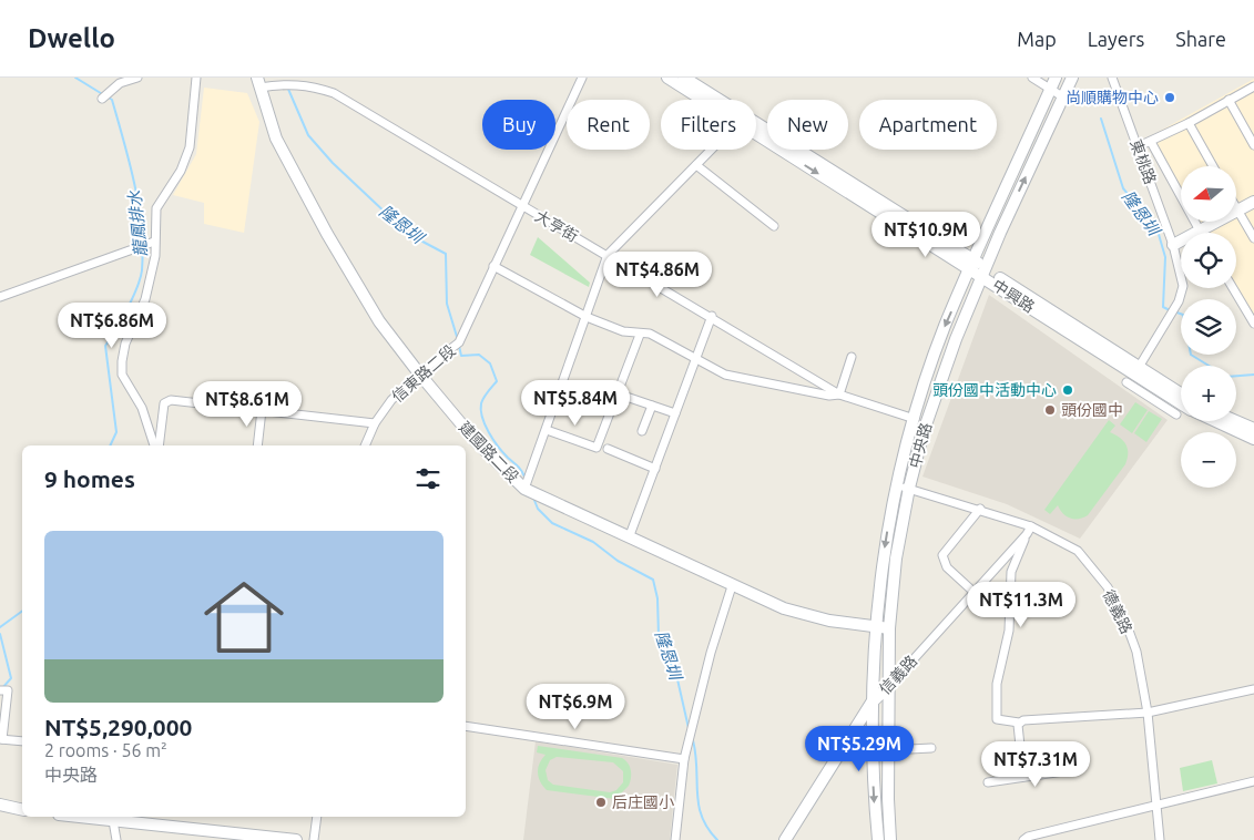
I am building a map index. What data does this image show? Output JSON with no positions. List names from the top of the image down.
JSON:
{
  "streets": {
    "street": [
      "東桃路",
      "大亨街",
      "中興路",
      "信東路二段",
      "中央路",
      "建國路二段",
      "德義路",
      "信義路"
    ]
  },
  "crossings": [
    ["東桃路", "中興路"],
    ["大亨街", "信東路二段"],
    ["大亨街", "中央路"],
    ["大亨街", "建國路二段"],
    ["中興路", "中央路"],
    ["信東路二段", "建國路二段"],
    ["中央路", "建國路二段"],
    ["中央路", "德義路"],
    ["中央路", "信義路"],
    ["德義路", "信義路"]
  ],
  "water": ["隆恩圳", "龍鳳排水"],
  "places": [
    "尚順購物中心",
    "頭份國中活動中心",
    "頭份國中",
    "后庄國小"
  ],
  "north": "left",
  "page": {
    "header": "Dwello",
    "nav": ["Map", "Layers", "Share"],
    "chip": [
      "Buy",
      "Rent",
      "Filters",
      "New",
      "Apartment"
    ],
    "map_buttons": ["+", "−"],
    "price": [
      "NT$10.9M",
      "NT$4.86M",
      "NT$6.86M",
      "NT$5.84M",
      "NT$8.61M",
      "NT$11.3M",
      "NT$6.9M",
      "NT$5.29M",
      "NT$7.31M"
    ],
    "heading": "9 homes",
    "list": [
      {
        "name": "NT$5,290,000",
        "note": "2 rooms · 56 m² · 中央路"
      }
    ]
  }
}
